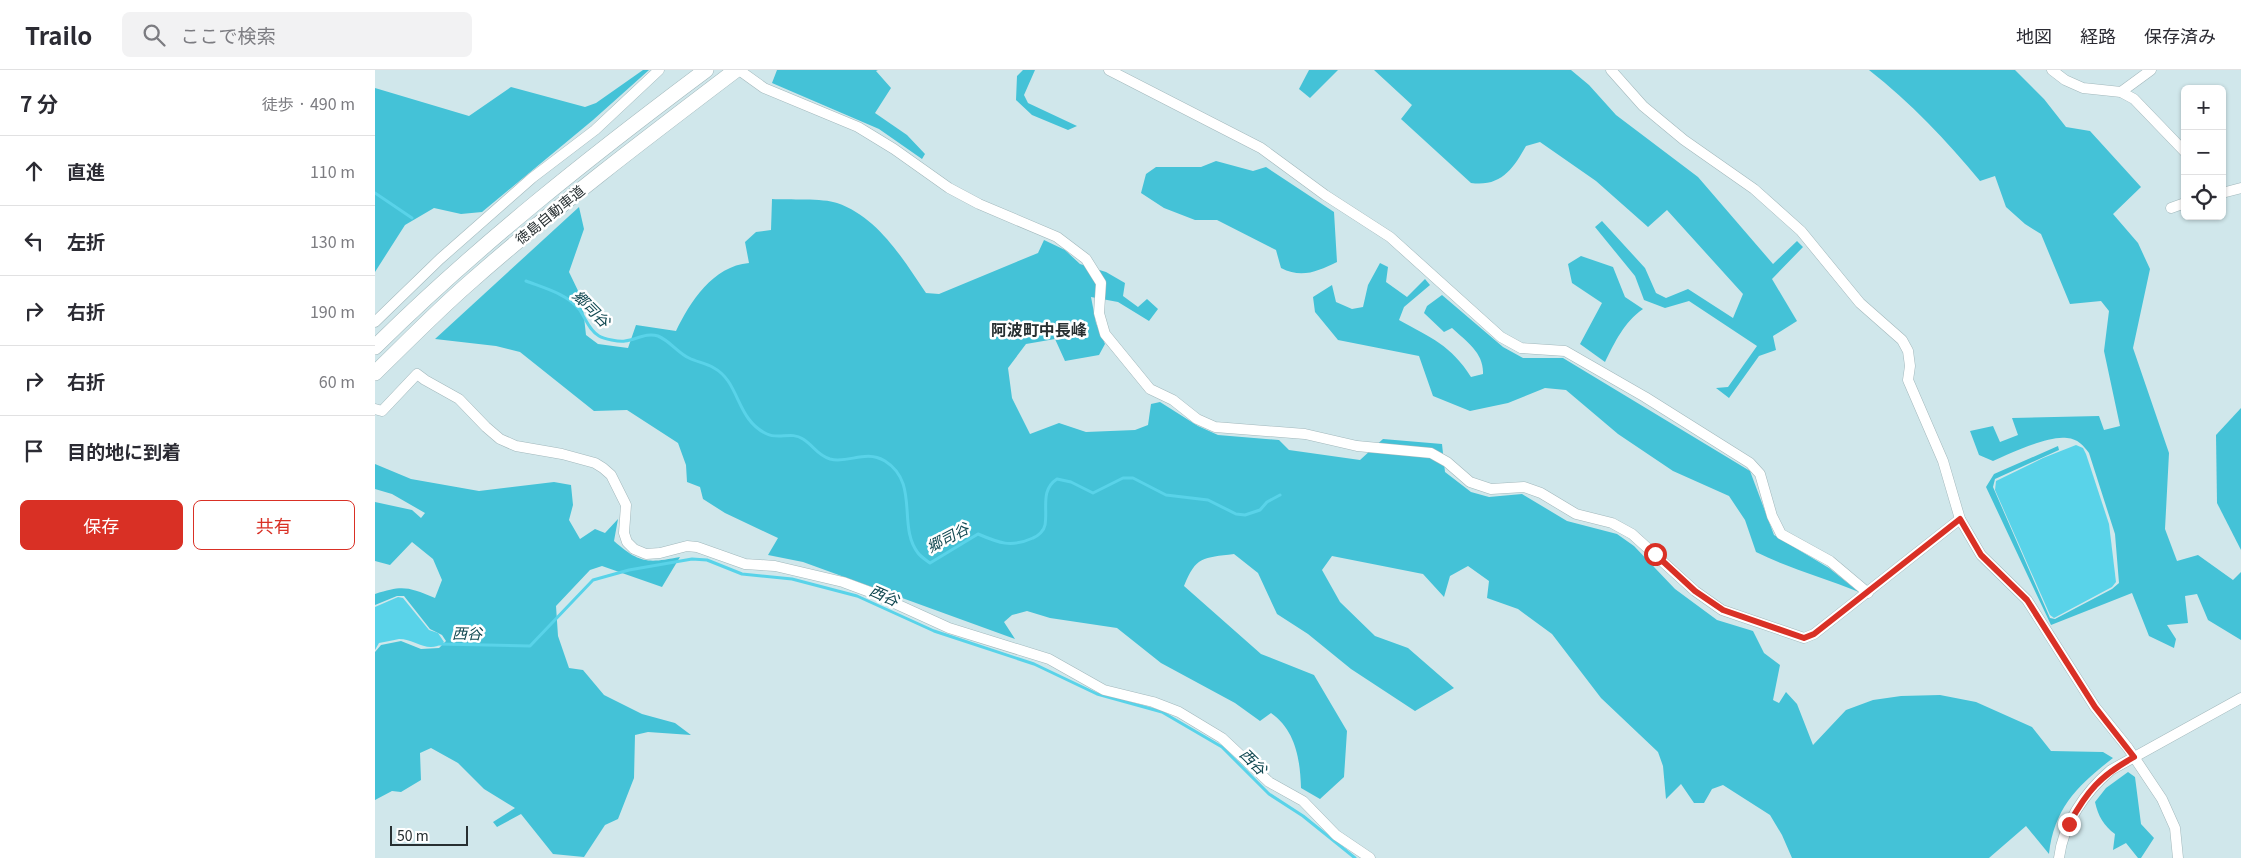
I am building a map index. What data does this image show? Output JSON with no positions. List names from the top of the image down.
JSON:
{
  "streets": {
    "highway": ["徳島自動車道"]
  },
  "districts": ["阿波町中長峰"],
  "water": ["郷司谷", "西谷"],
  "scale_bar": "50 m",
  "page": {
    "header": "Trailo",
    "search": "ここで検索",
    "nav": ["地図", "経路", "保存済み"],
    "heading": ["7 分", "徒歩 · 490 m"],
    "map_buttons": ["+", "−"],
    "list": [
      ["直進", "110 m"],
      ["左折", "130 m"],
      ["右折", "190 m"],
      ["右折", "60 m"],
      "目的地に到着"
    ],
    "buttons": ["保存", "共有"],
    "scale": "50 m"
  }
}
